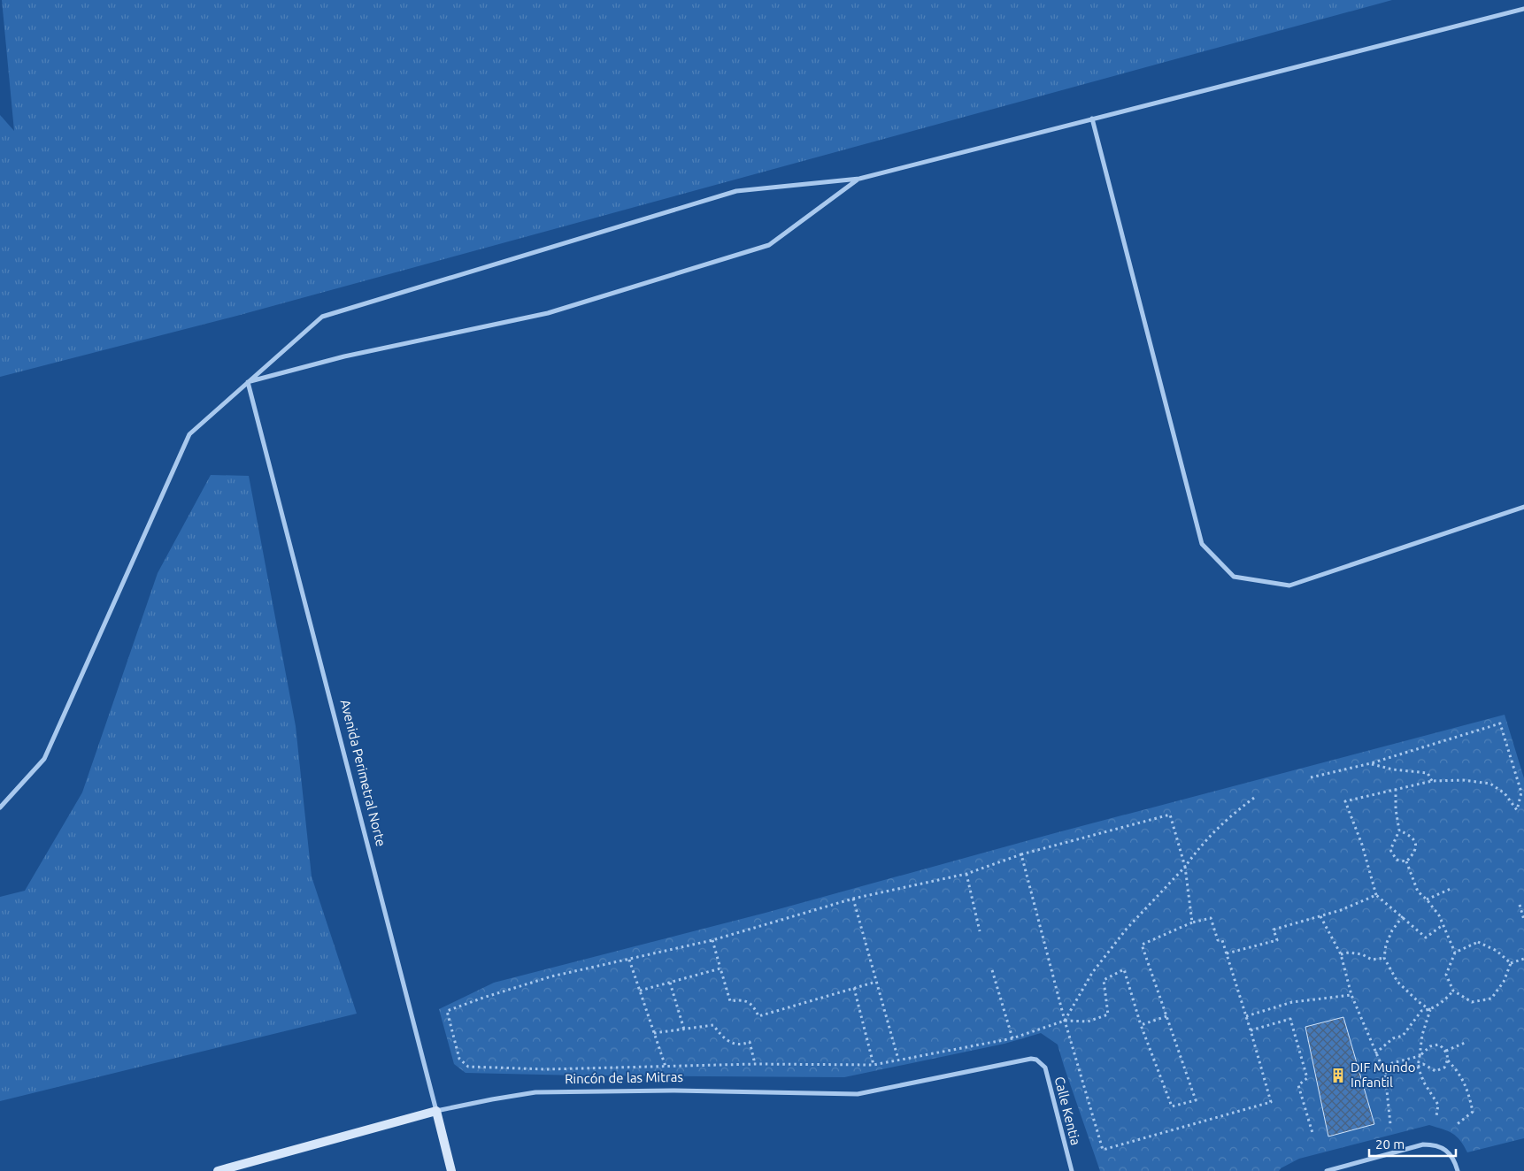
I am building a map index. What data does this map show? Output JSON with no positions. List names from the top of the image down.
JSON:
{
  "streets": {
    "street": ["Avenida Perimetral Norte", "Rincón de las Mitras", "Calle Kentia"]
  },
  "crossings": [
    ["Avenida Perimetral Norte", "Rincón de las Mitras"],
    ["Rincón de las Mitras", "Calle Kentia"]
  ],
  "places": {
    "building": ["DIF Mundo Infantil"]
  },
  "scale_bar": "20 m"
}
